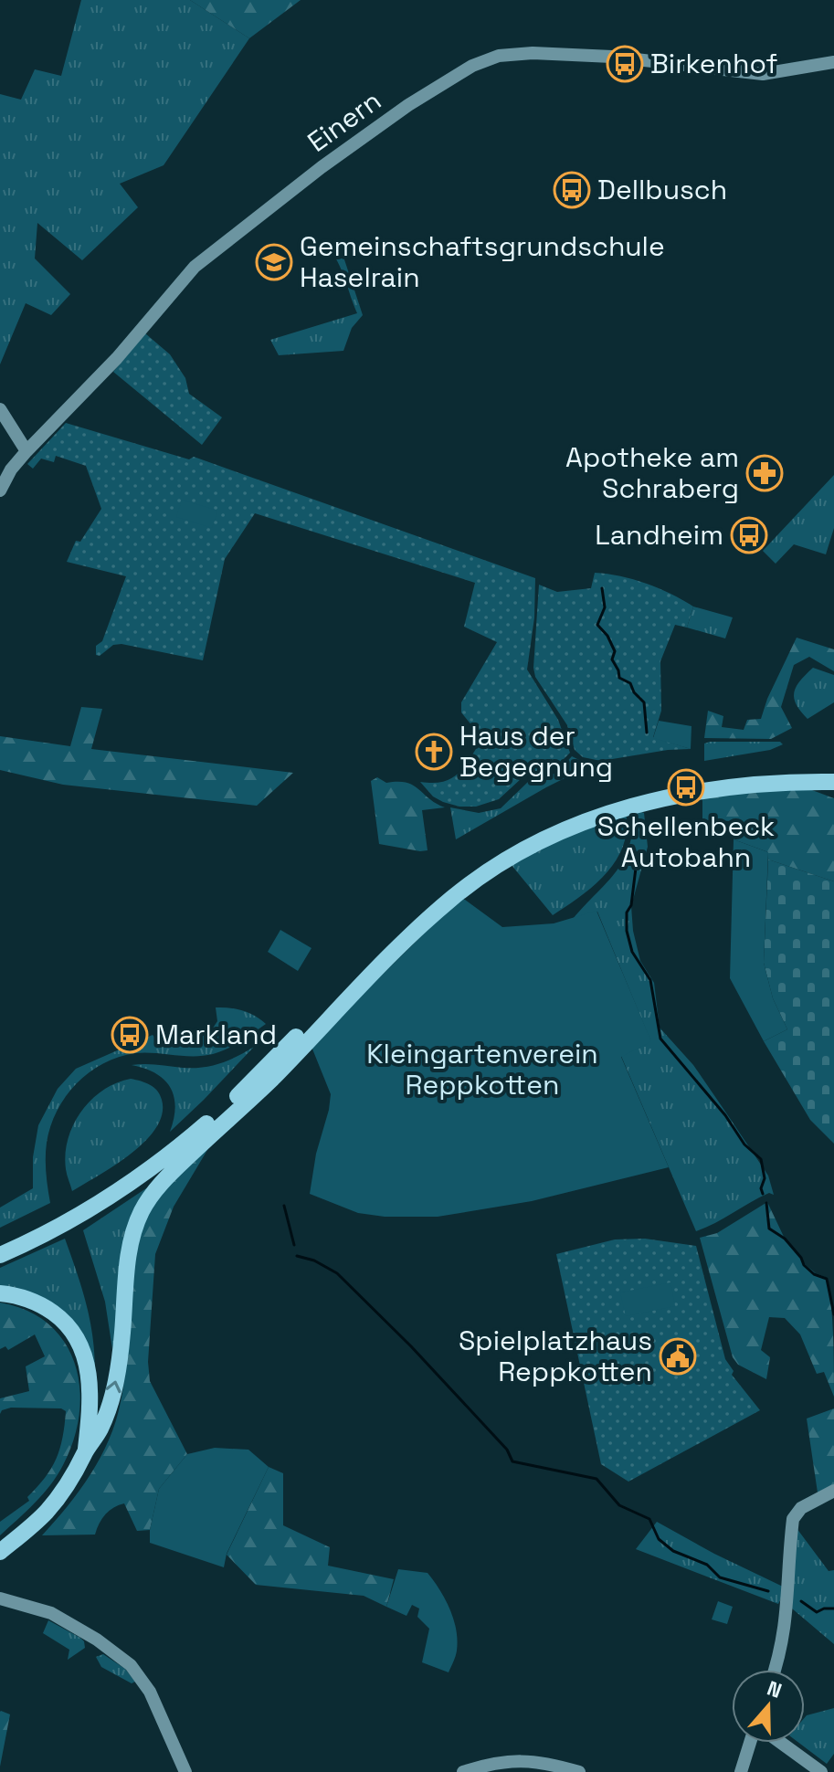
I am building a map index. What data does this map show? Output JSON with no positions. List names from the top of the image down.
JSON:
{
  "streets": {
    "main road": ["Einern"]
  },
  "parks": ["Kleingartenverein Reppkotten"],
  "places": {
    "bus stop": [
      "Birkenhof",
      "Dellbusch",
      "Landheim",
      "Schellenbeck Autobahn",
      "Markland"
    ],
    "school or university": ["Gemeinschaftsgrundschule Haselrain"],
    "pharmacy": ["Apotheke am Schraberg"],
    "church": ["Haus der Begegnung"],
    "public building": ["Spielplatzhaus Reppkotten"]
  },
  "north": "top"
}
